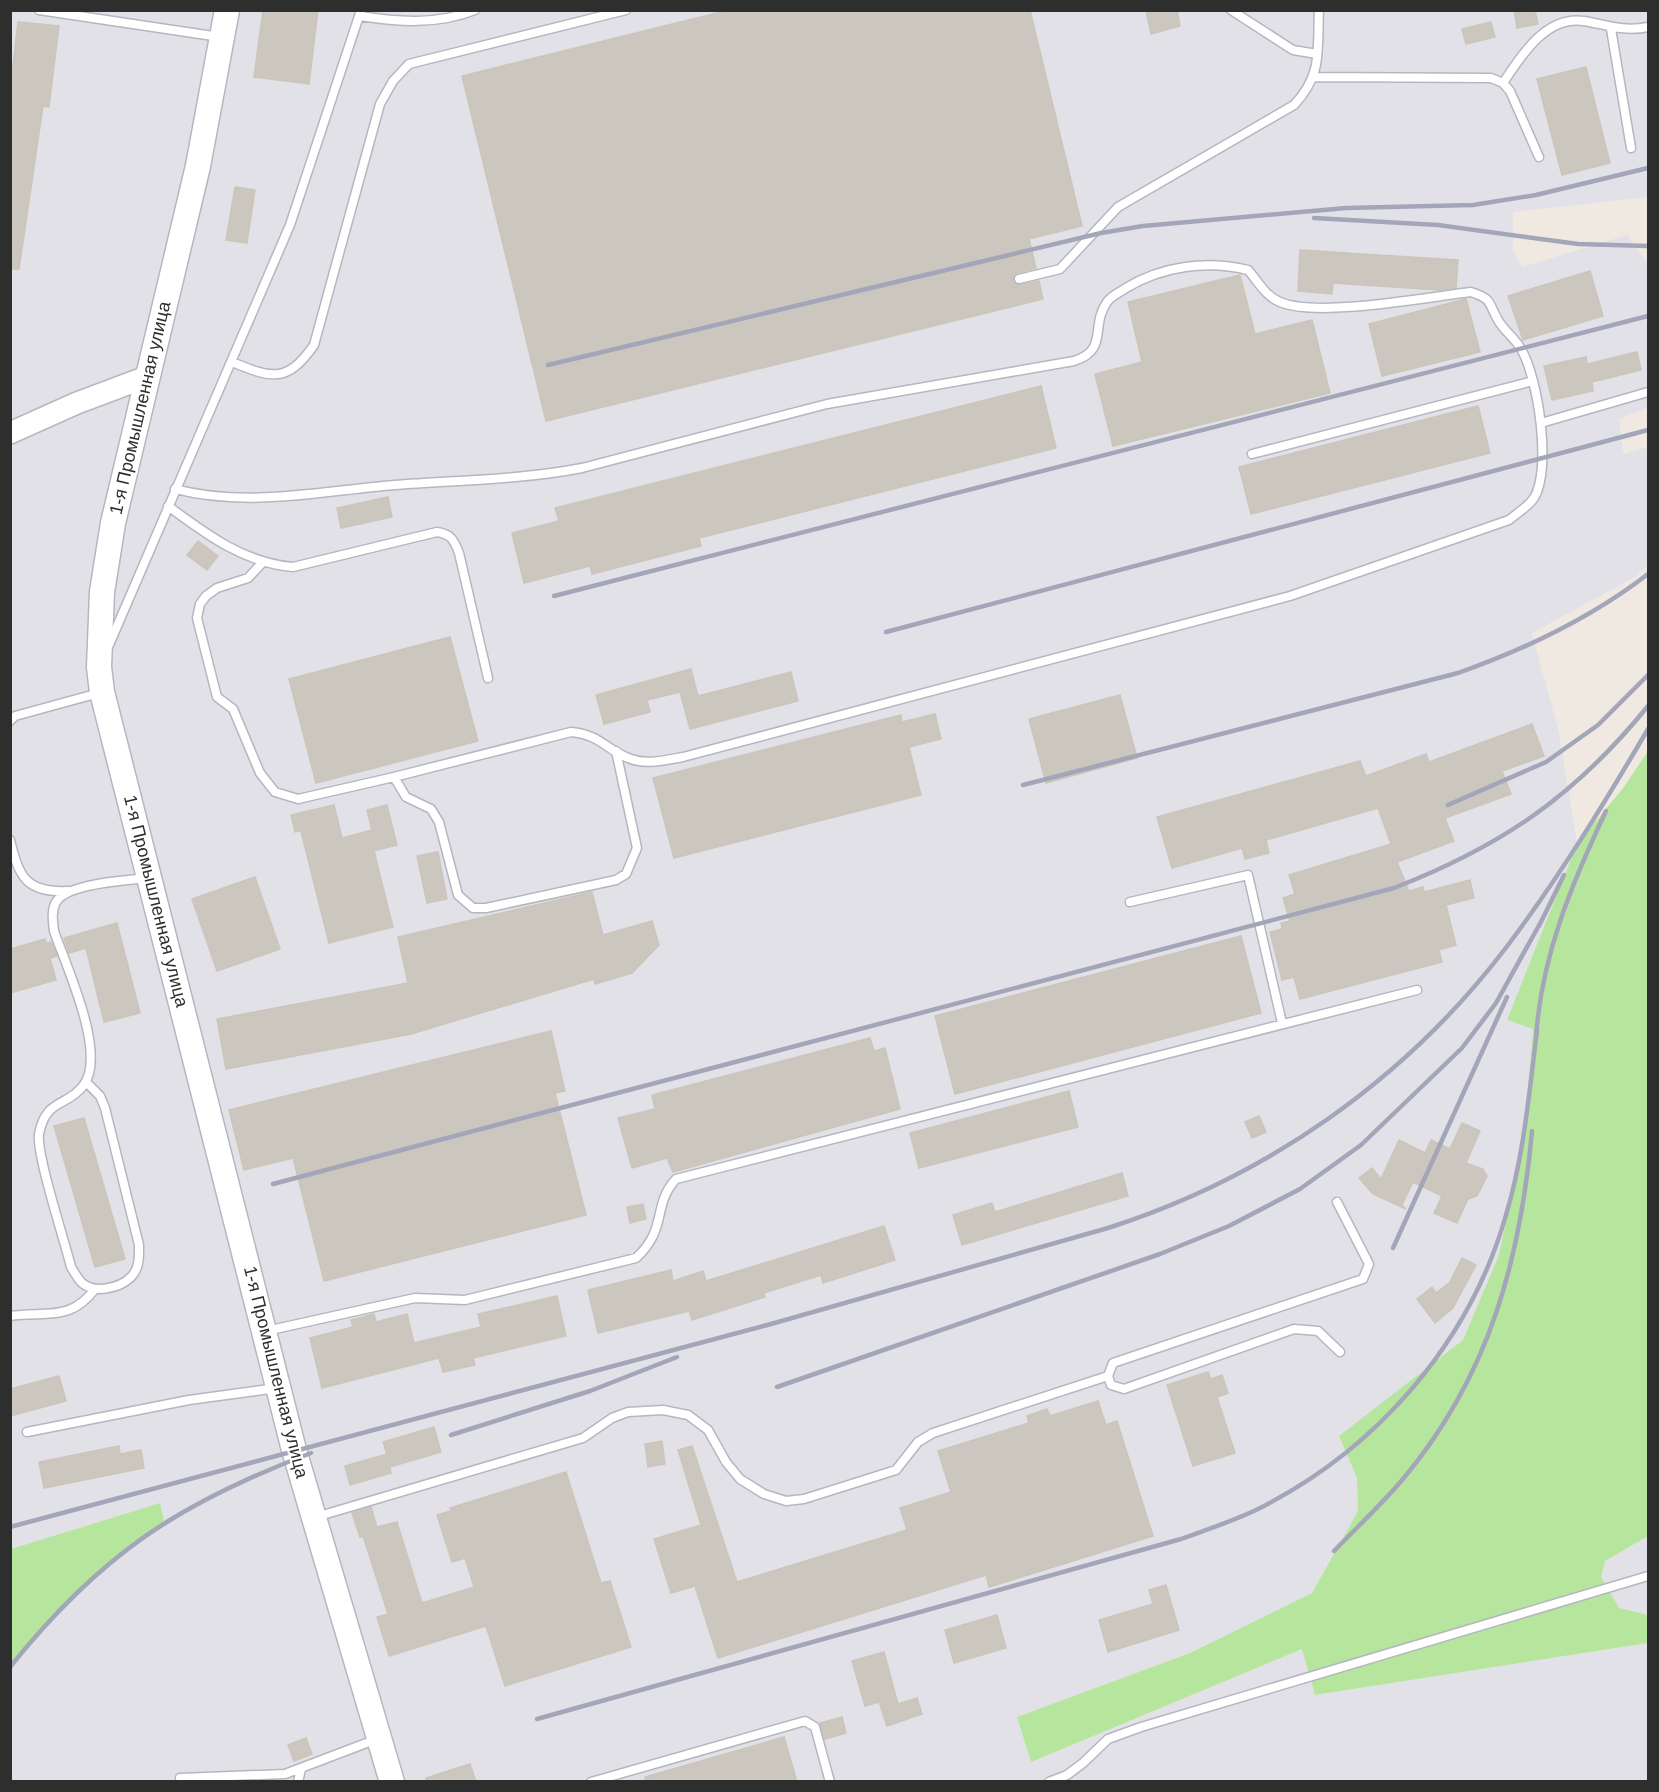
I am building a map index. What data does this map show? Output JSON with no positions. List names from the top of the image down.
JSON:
{
  "streets": {
    "main road": ["1-я Промышленная улица"]
  }
}
